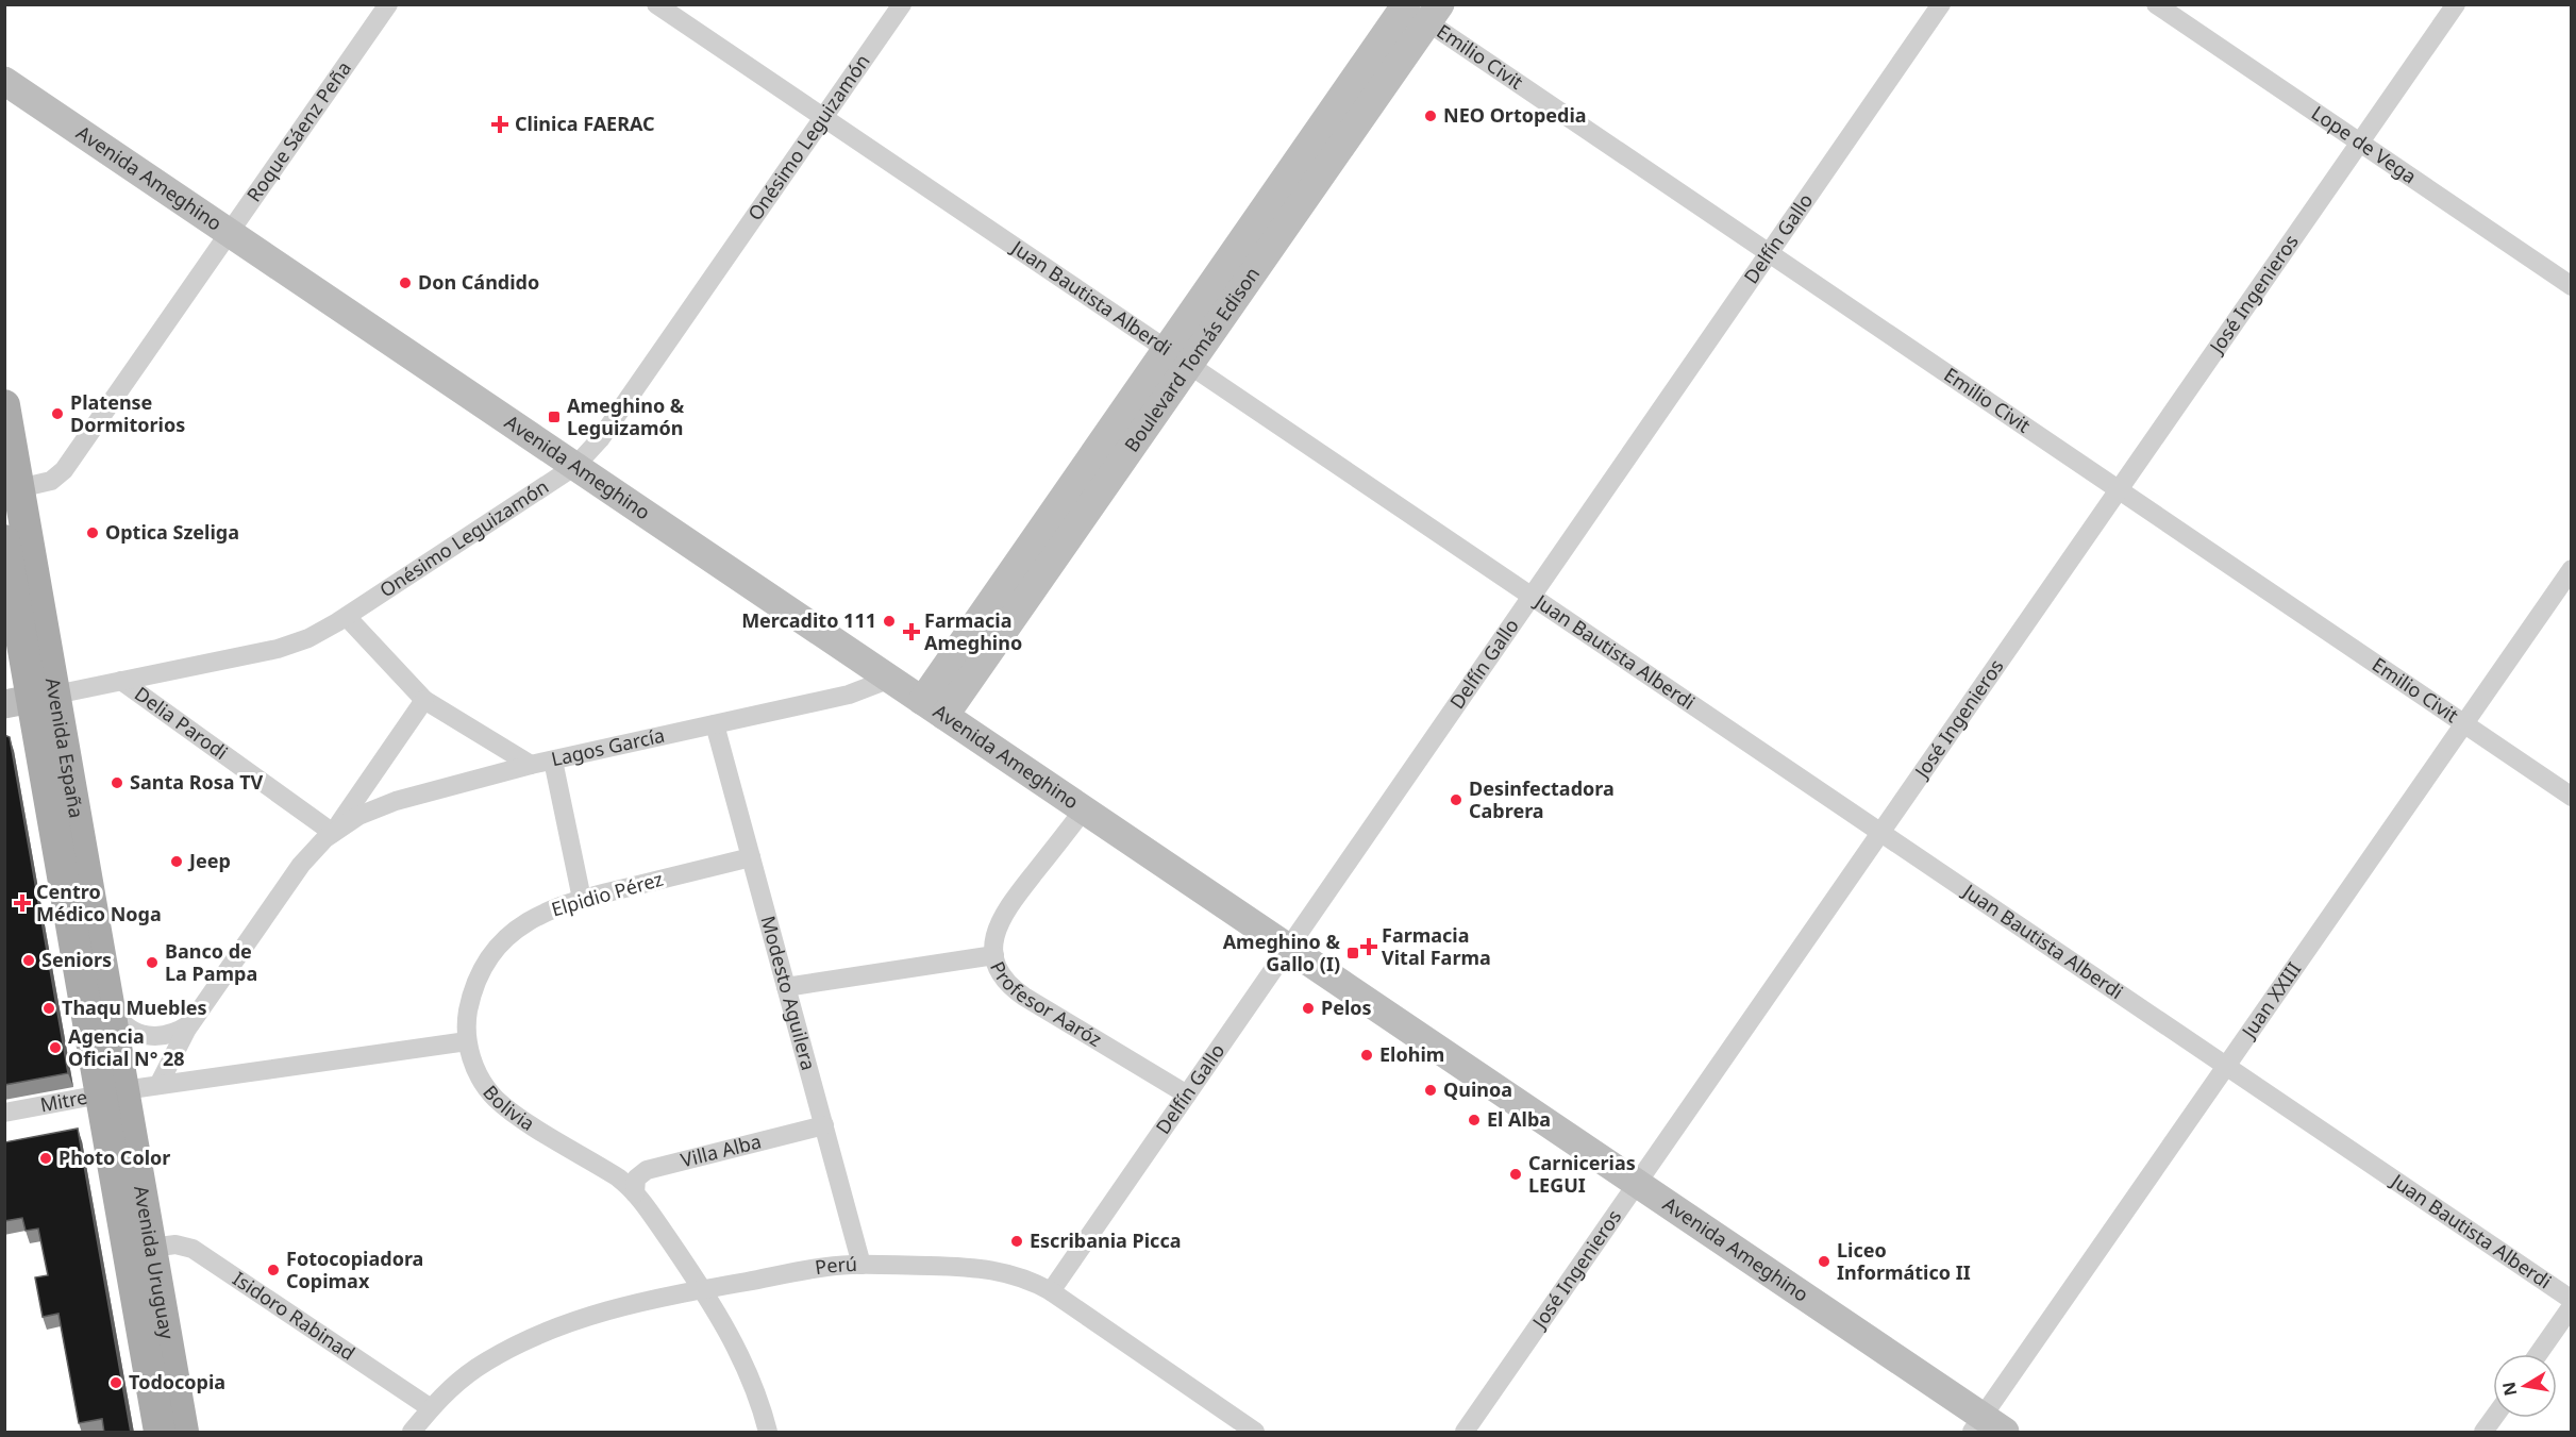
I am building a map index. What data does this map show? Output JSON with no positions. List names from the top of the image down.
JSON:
{
  "streets": {
    "main road": [
      "Avenida Ameghino",
      "Boulevard Tomás Edison",
      "Avenida España",
      "Avenida Uruguay"
    ],
    "street": [
      "Emilio Civit",
      "Roque Sáenz Peña",
      "Onésimo Leguizamón",
      "Lope de Vega",
      "Delfín Gallo",
      "José Ingenieros",
      "Juan Bautista Alberdi",
      "Delia Parodi",
      "Lagos García",
      "Elpidio Pérez",
      "Modesto Aguilera",
      "Profesor Aaróz",
      "Juan XXIII",
      "Mitre",
      "Bolivia",
      "Villa Alba",
      "Perú",
      "Isidoro Rabinad"
    ]
  },
  "crossings": [
    ["Emilio Civit", "Delfín Gallo"],
    ["Emilio Civit", "José Ingenieros"],
    ["Emilio Civit", "Boulevard Tomás Edison"],
    ["Emilio Civit", "Juan XXIII"],
    ["Roque Sáenz Peña", "Avenida Ameghino"],
    ["Roque Sáenz Peña", "Avenida España"],
    ["Onésimo Leguizamón", "Avenida Ameghino"],
    ["Onésimo Leguizamón", "Juan Bautista Alberdi"],
    ["Onésimo Leguizamón", "Delia Parodi"],
    ["Onésimo Leguizamón", "Avenida España"],
    ["Lope de Vega", "José Ingenieros"],
    ["Avenida Ameghino", "Delfín Gallo"],
    ["Avenida Ameghino", "José Ingenieros"],
    ["Avenida Ameghino", "Boulevard Tomás Edison"],
    ["Avenida Ameghino", "Lagos García"],
    ["Avenida Ameghino", "Juan XXIII"],
    ["Delfín Gallo", "Juan Bautista Alberdi"],
    ["Delfín Gallo", "Profesor Aaróz"],
    ["Delfín Gallo", "Perú"],
    ["José Ingenieros", "Juan Bautista Alberdi"],
    ["Juan Bautista Alberdi", "Boulevard Tomás Edison"],
    ["Juan Bautista Alberdi", "Juan XXIII"],
    ["Delia Parodi", "Lagos García"],
    ["Avenida España", "Mitre"],
    ["Avenida España", "Avenida Uruguay"],
    ["Lagos García", "Modesto Aguilera"],
    ["Elpidio Pérez", "Modesto Aguilera"],
    ["Elpidio Pérez", "Bolivia"],
    ["Modesto Aguilera", "Profesor Aaróz"],
    ["Modesto Aguilera", "Villa Alba"],
    ["Modesto Aguilera", "Perú"],
    ["Mitre", "Avenida Uruguay"],
    ["Bolivia", "Villa Alba"],
    ["Bolivia", "Perú"],
    ["Avenida Uruguay", "Isidoro Rabinad"],
    ["Perú", "Isidoro Rabinad"]
  ],
  "places": {
    "other": [
      "NEO Ortopedia",
      "Don Cándido",
      "Platense Dormitorios",
      "Optica Szeliga",
      "Mercadito 111",
      "Santa Rosa TV",
      "Desinfectadora Cabrera",
      "Jeep",
      "Seniors",
      "Banco de La Pampa",
      "Thaqu Muebles",
      "Pelos",
      "Agencia Oficial N° 28",
      "Elohim",
      "Quinoa",
      "El Alba",
      "Photo Color",
      "Carnicerias LEGUI",
      "Escribania Picca",
      "Liceo Informático II",
      "Fotocopiadora Copimax",
      "Todocopia"
    ],
    "health": [
      "Clinica FAERAC",
      "Farmacia Ameghino",
      "Centro Médico Noga",
      "Farmacia Vital Farma"
    ],
    "transit": ["Ameghino & Leguizamón", "Ameghino & Gallo (I)"]
  },
  "north": "left"
}
